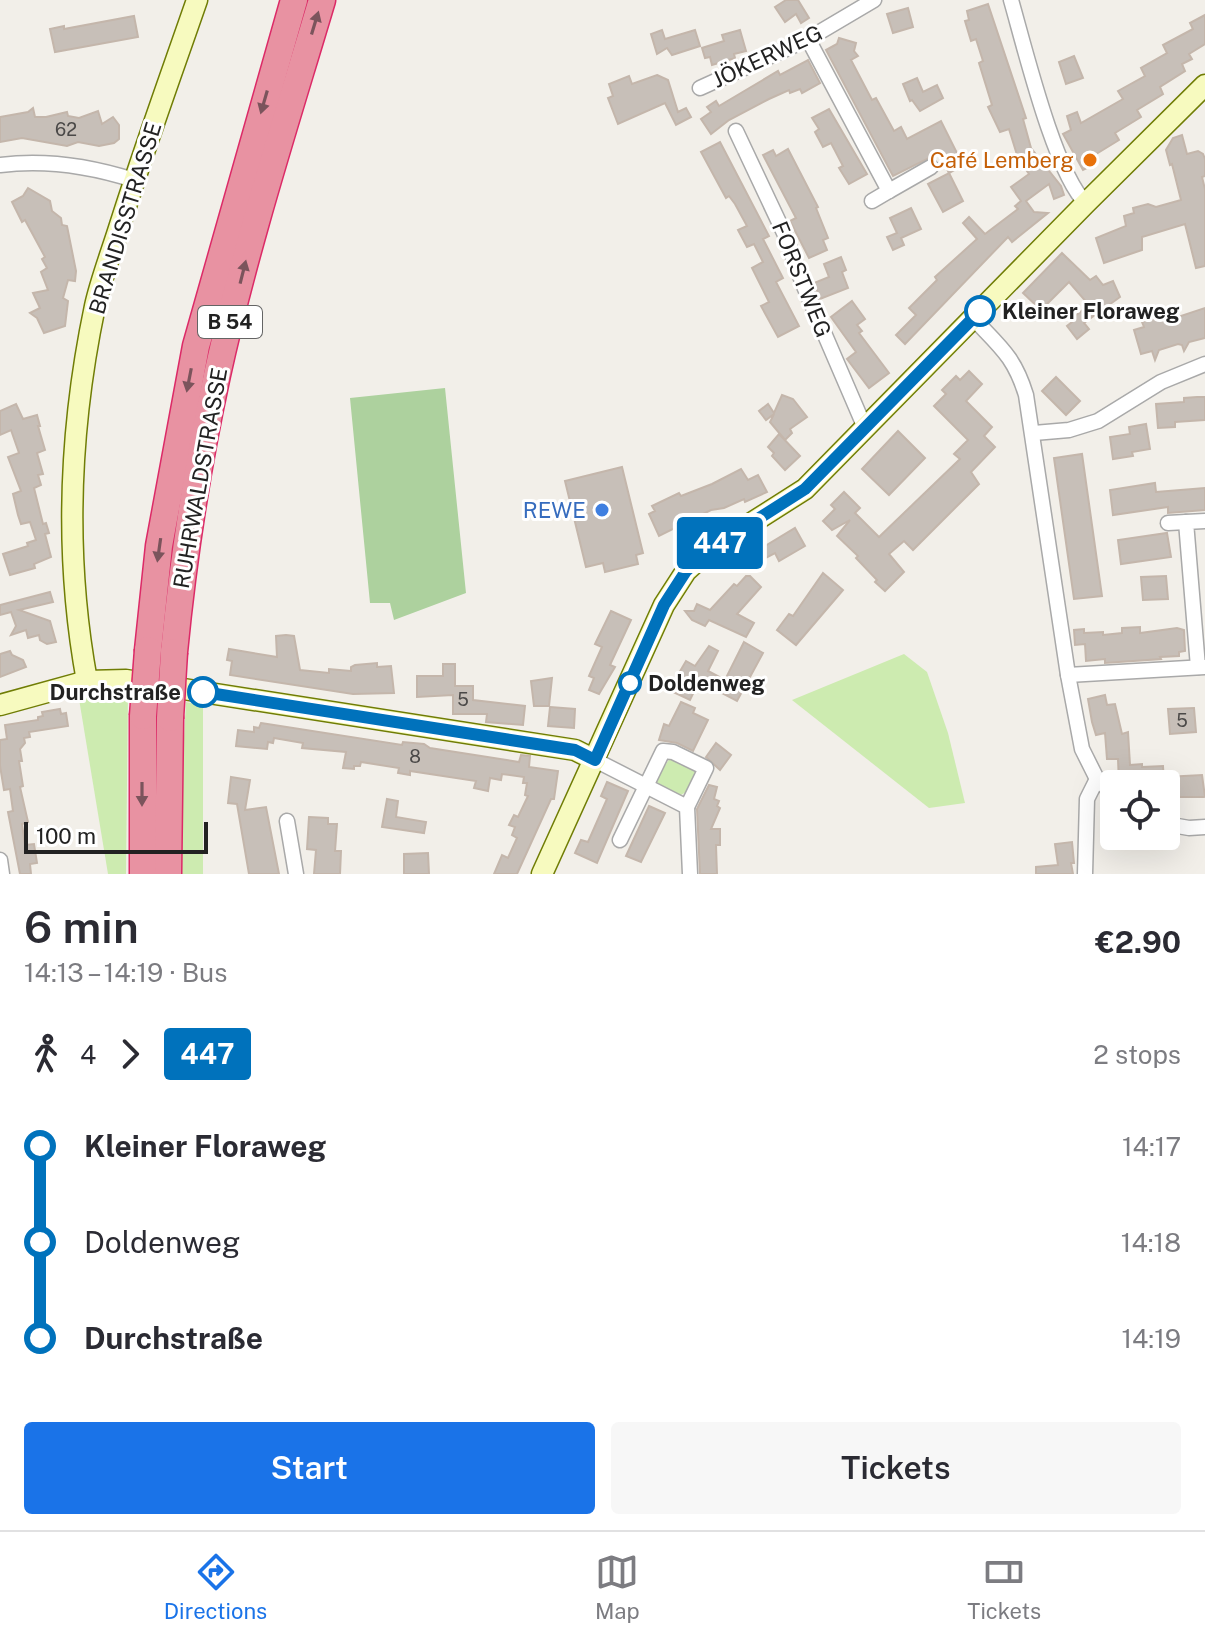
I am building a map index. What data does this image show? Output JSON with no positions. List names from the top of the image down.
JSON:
{
  "streets": {
    "highway": ["B 54", "RUHRWALDSTRASSE"],
    "street": ["JÖKERWEG", "BRANDISSTRASSE", "FORSTWEG"]
  },
  "places": [
    "Café Lemberg",
    "Kleiner Floraweg",
    "REWE",
    "Doldenweg",
    "Durchstraße"
  ],
  "lines": ["bus line 447"],
  "house_numbers": [
    "62",
    "5",
    "5",
    "8"
  ],
  "scale_bar": "100 m",
  "page": {
    "on_map": "447",
    "scale": "100 m",
    "heading": ["6 min", "14:13 – 14:19 · Bus", "€2.90"],
    "legs": ["4", "447", "2 stops"],
    "list": [
      {
        "name": "Kleiner Floraweg",
        "value": "14:17"
      },
      {
        "name": "Doldenweg",
        "value": "14:18"
      },
      {
        "name": "Durchstraße",
        "value": "14:19"
      }
    ],
    "buttons": ["Start", "Tickets"],
    "tabs": ["Directions", "Map", "Tickets"]
  }
}
